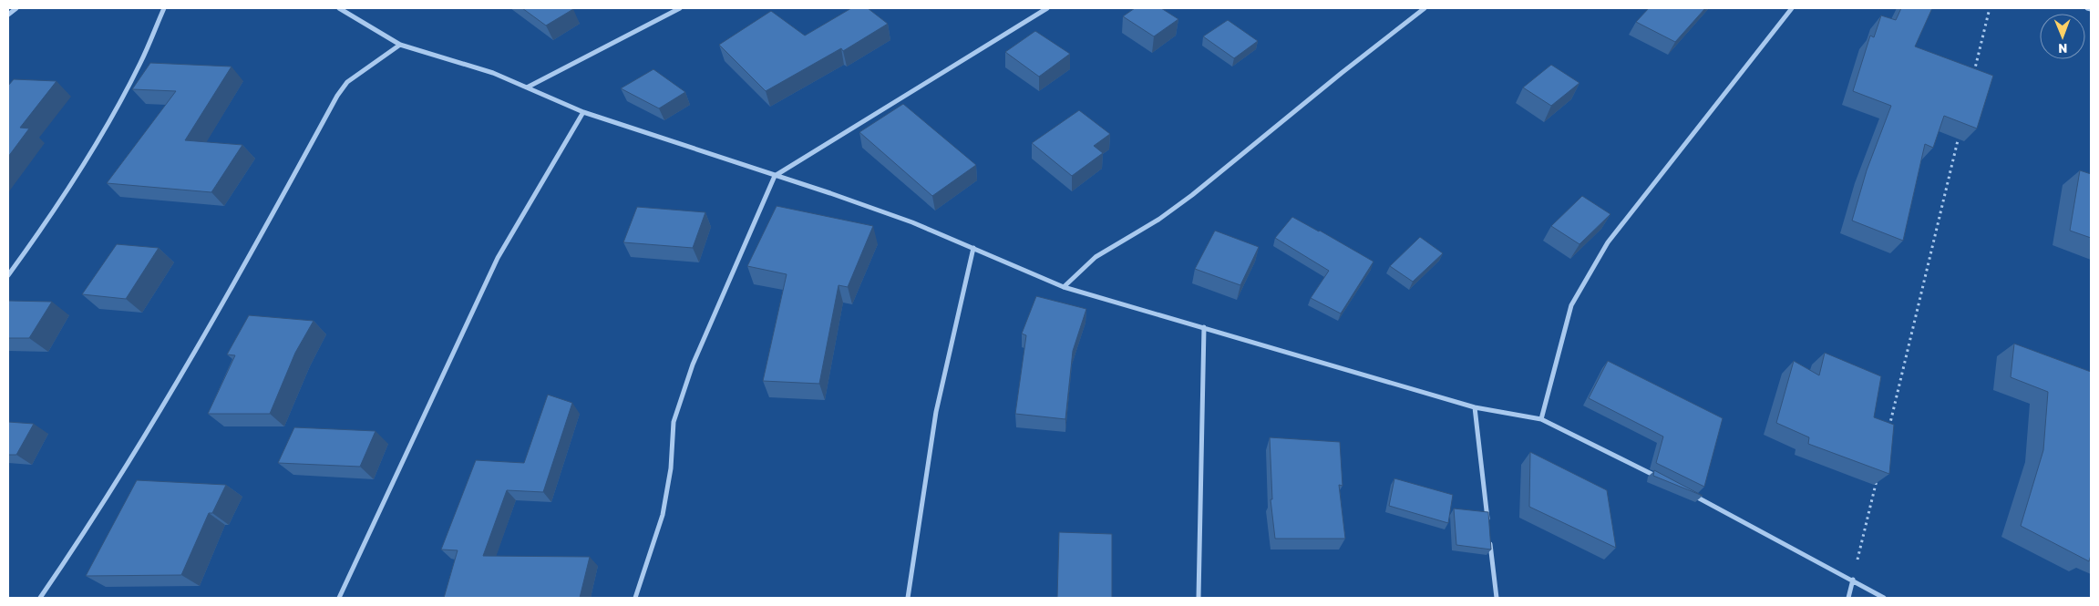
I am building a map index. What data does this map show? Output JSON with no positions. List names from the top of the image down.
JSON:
{
  "north": "bottom"
}
